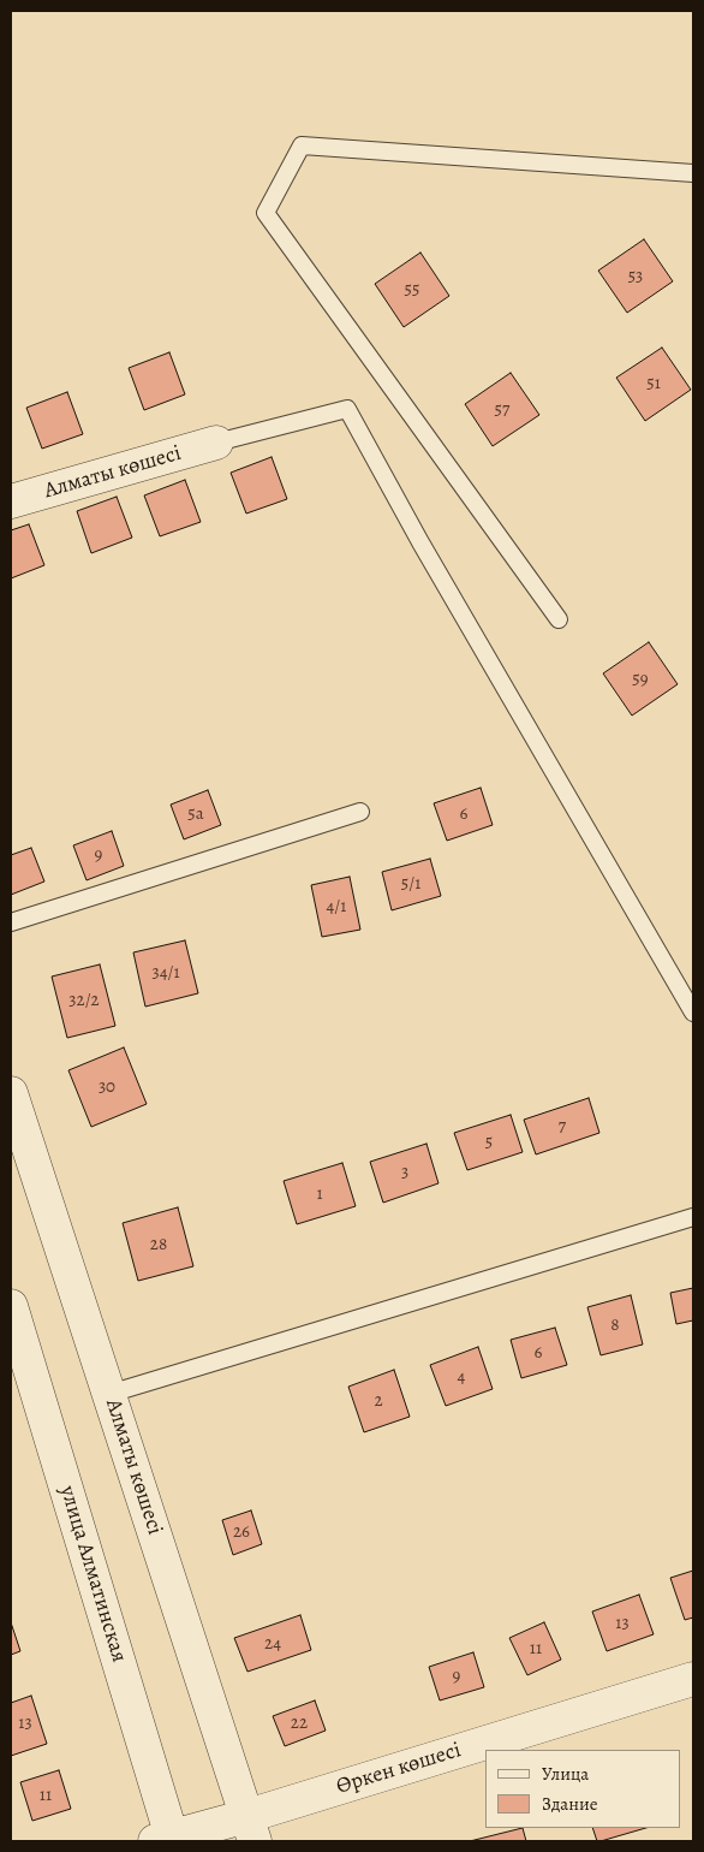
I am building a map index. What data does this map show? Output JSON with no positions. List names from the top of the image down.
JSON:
{
  "streets": {
    "street": ["Алматы көшесі", "улица Алматинская", "Өркен көшесі"]
  },
  "crossings": [
    ["Алматы көшесі", "Өркен көшесі"],
    ["улица Алматинская", "Өркен көшесі"]
  ],
  "house_numbers": [
    "53",
    "55",
    "51",
    "57",
    "59",
    "5а",
    "6",
    "9",
    "5/1",
    "4/1",
    "34/1",
    "32/2",
    "30",
    "7",
    "5",
    "3",
    "1",
    "28",
    "8",
    "6",
    "4",
    "2",
    "26",
    "13",
    "24",
    "11",
    "9",
    "13",
    "22",
    "11"
  ],
  "legend": ["Улица", "Здание"]
}
